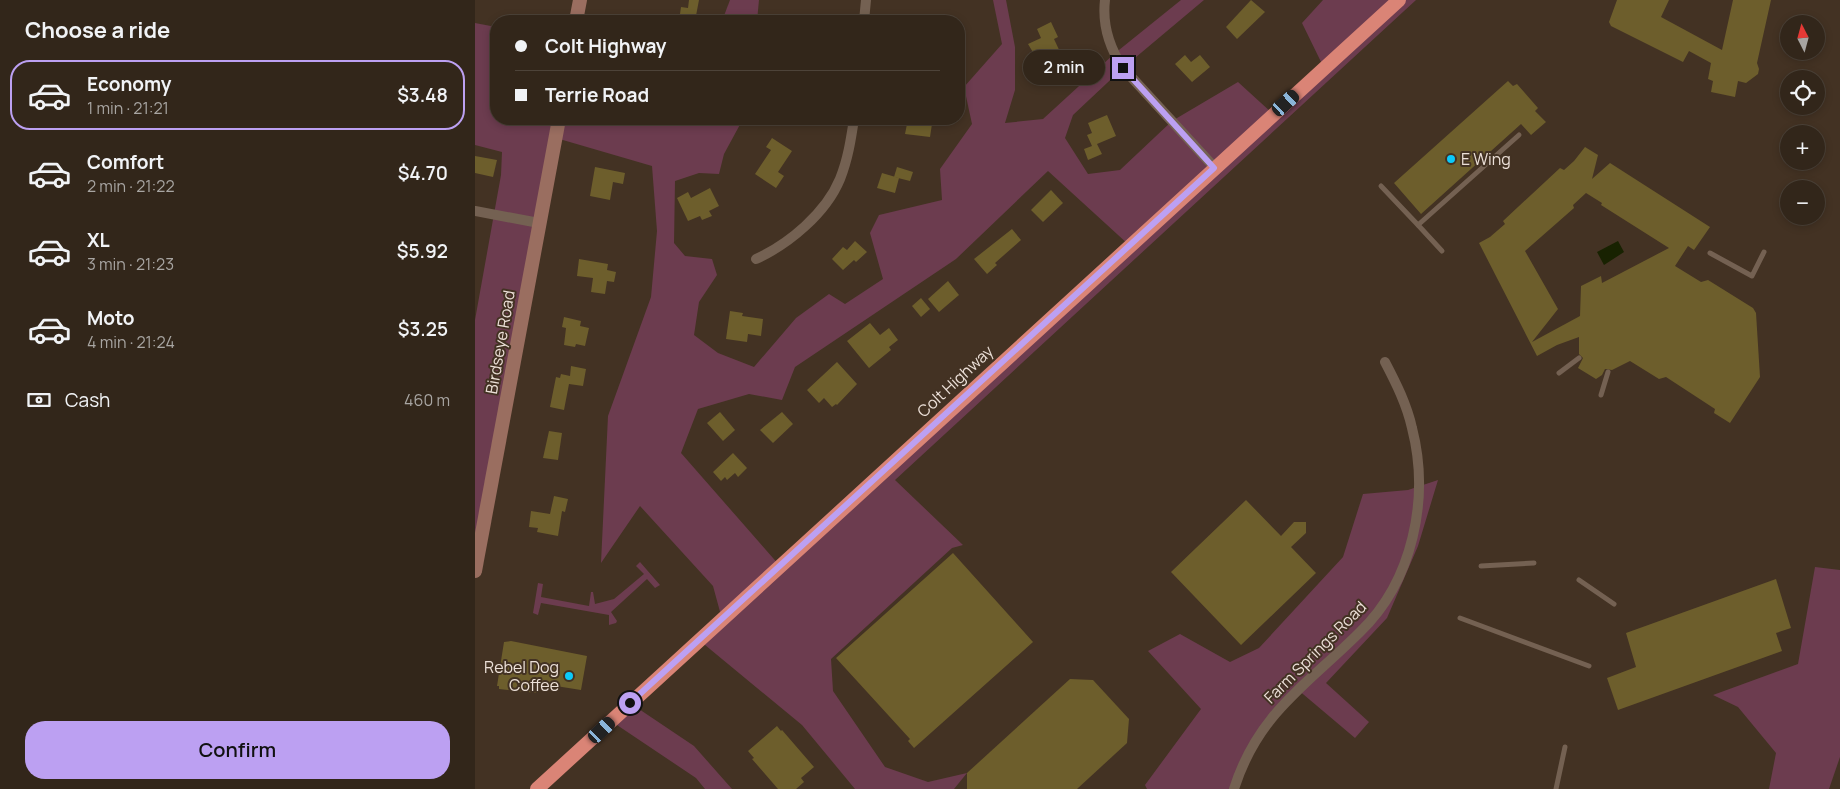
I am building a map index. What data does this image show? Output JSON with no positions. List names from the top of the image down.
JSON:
{
  "streets": {
    "highway": ["Colt Highway"],
    "main road": ["Birdseye Road"],
    "street": ["Farm Springs Road"]
  },
  "places": ["E Wing", "Rebel Dog Coffee"],
  "north": "top",
  "page": {
    "heading": "Choose a ride",
    "map_buttons": ["+", "−"],
    "banner": ["Colt Highway", "Terrie Road"],
    "bubble": "2 min",
    "list": [
      {
        "name": "Economy",
        "note": "1 min · 21:21",
        "value": "$3.48"
      },
      {
        "name": "Comfort",
        "note": "2 min · 21:22",
        "value": "$4.70"
      },
      {
        "name": "XL",
        "note": "3 min · 21:23",
        "value": "$5.92"
      },
      {
        "name": "Moto",
        "note": "4 min · 21:24",
        "value": "$3.25"
      }
    ],
    "pay": ["Cash", "460 m"],
    "buttons": "Confirm"
  }
}
